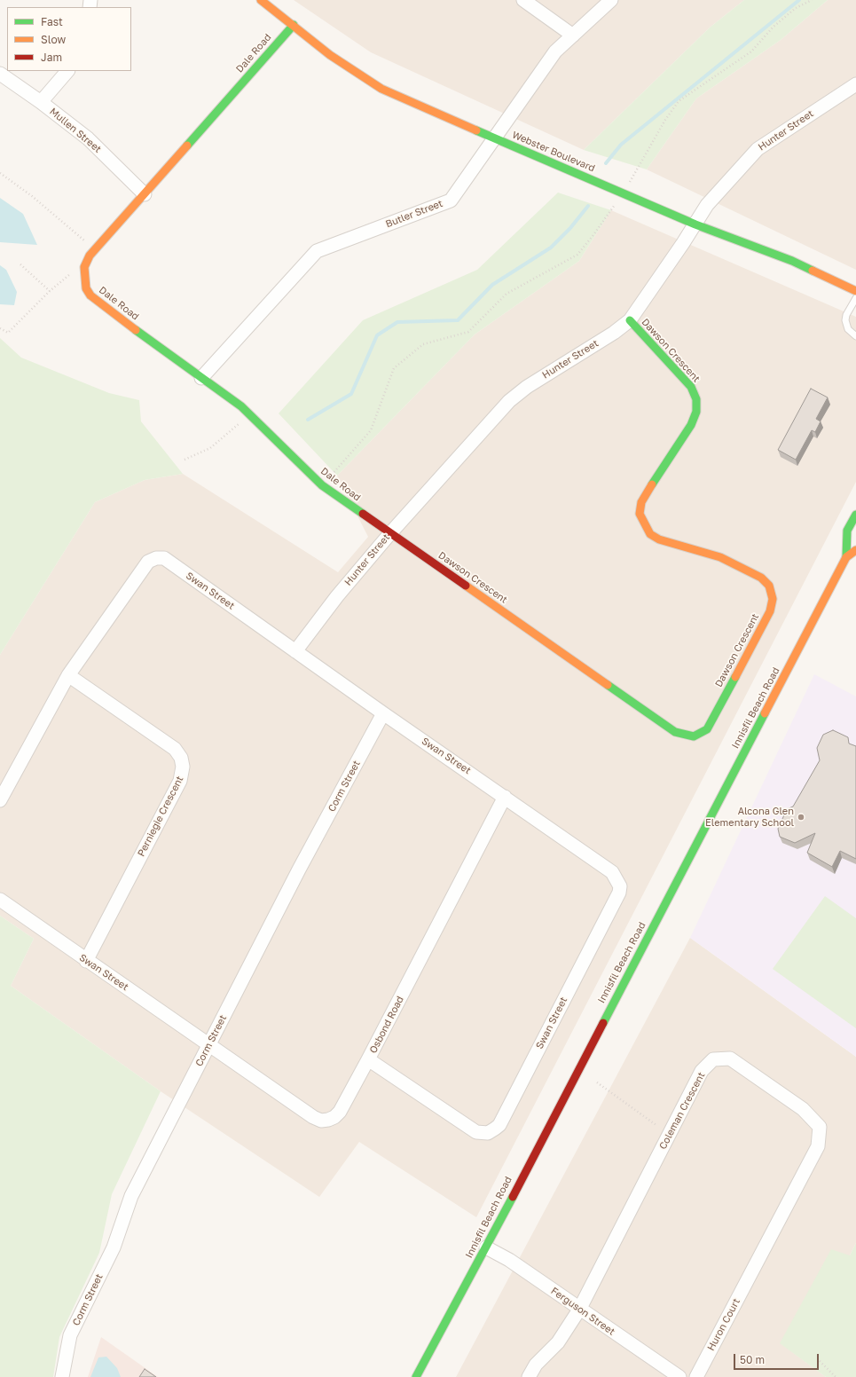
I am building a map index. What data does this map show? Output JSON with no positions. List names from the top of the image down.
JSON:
{
  "streets": {
    "street": [
      "Dale Road",
      "Mullen Street",
      "Hunter Street",
      "Webster Boulevard",
      "Butler Street",
      "Dawson Crescent",
      "Swan Street",
      "Innisfil Beach Road",
      "Corm Street",
      "Perniegie Crescent",
      "Osbond Road",
      "Coleman Crescent",
      "Ferguson Street",
      "Huron Court"
    ]
  },
  "crossings": [
    ["Dale Road", "Mullen Street"],
    ["Dale Road", "Hunter Street"],
    ["Dale Road", "Webster Boulevard"],
    ["Dale Road", "Butler Street"],
    ["Dale Road", "Dawson Crescent"],
    ["Hunter Street", "Webster Boulevard"],
    ["Hunter Street", "Dawson Crescent"],
    ["Hunter Street", "Swan Street"],
    ["Webster Boulevard", "Butler Street"],
    ["Swan Street", "Corm Street"],
    ["Swan Street", "Perniegie Crescent"],
    ["Swan Street", "Osbond Road"],
    ["Innisfil Beach Road", "Ferguson Street"],
    ["Corm Street", "Osbond Road"],
    ["Coleman Crescent", "Ferguson Street"],
    ["Coleman Crescent", "Huron Court"]
  ],
  "places": ["Alcona Glen Elementary School"],
  "legend": ["Fast", "Slow", "Jam"],
  "scale_bar": "50 m"
}
